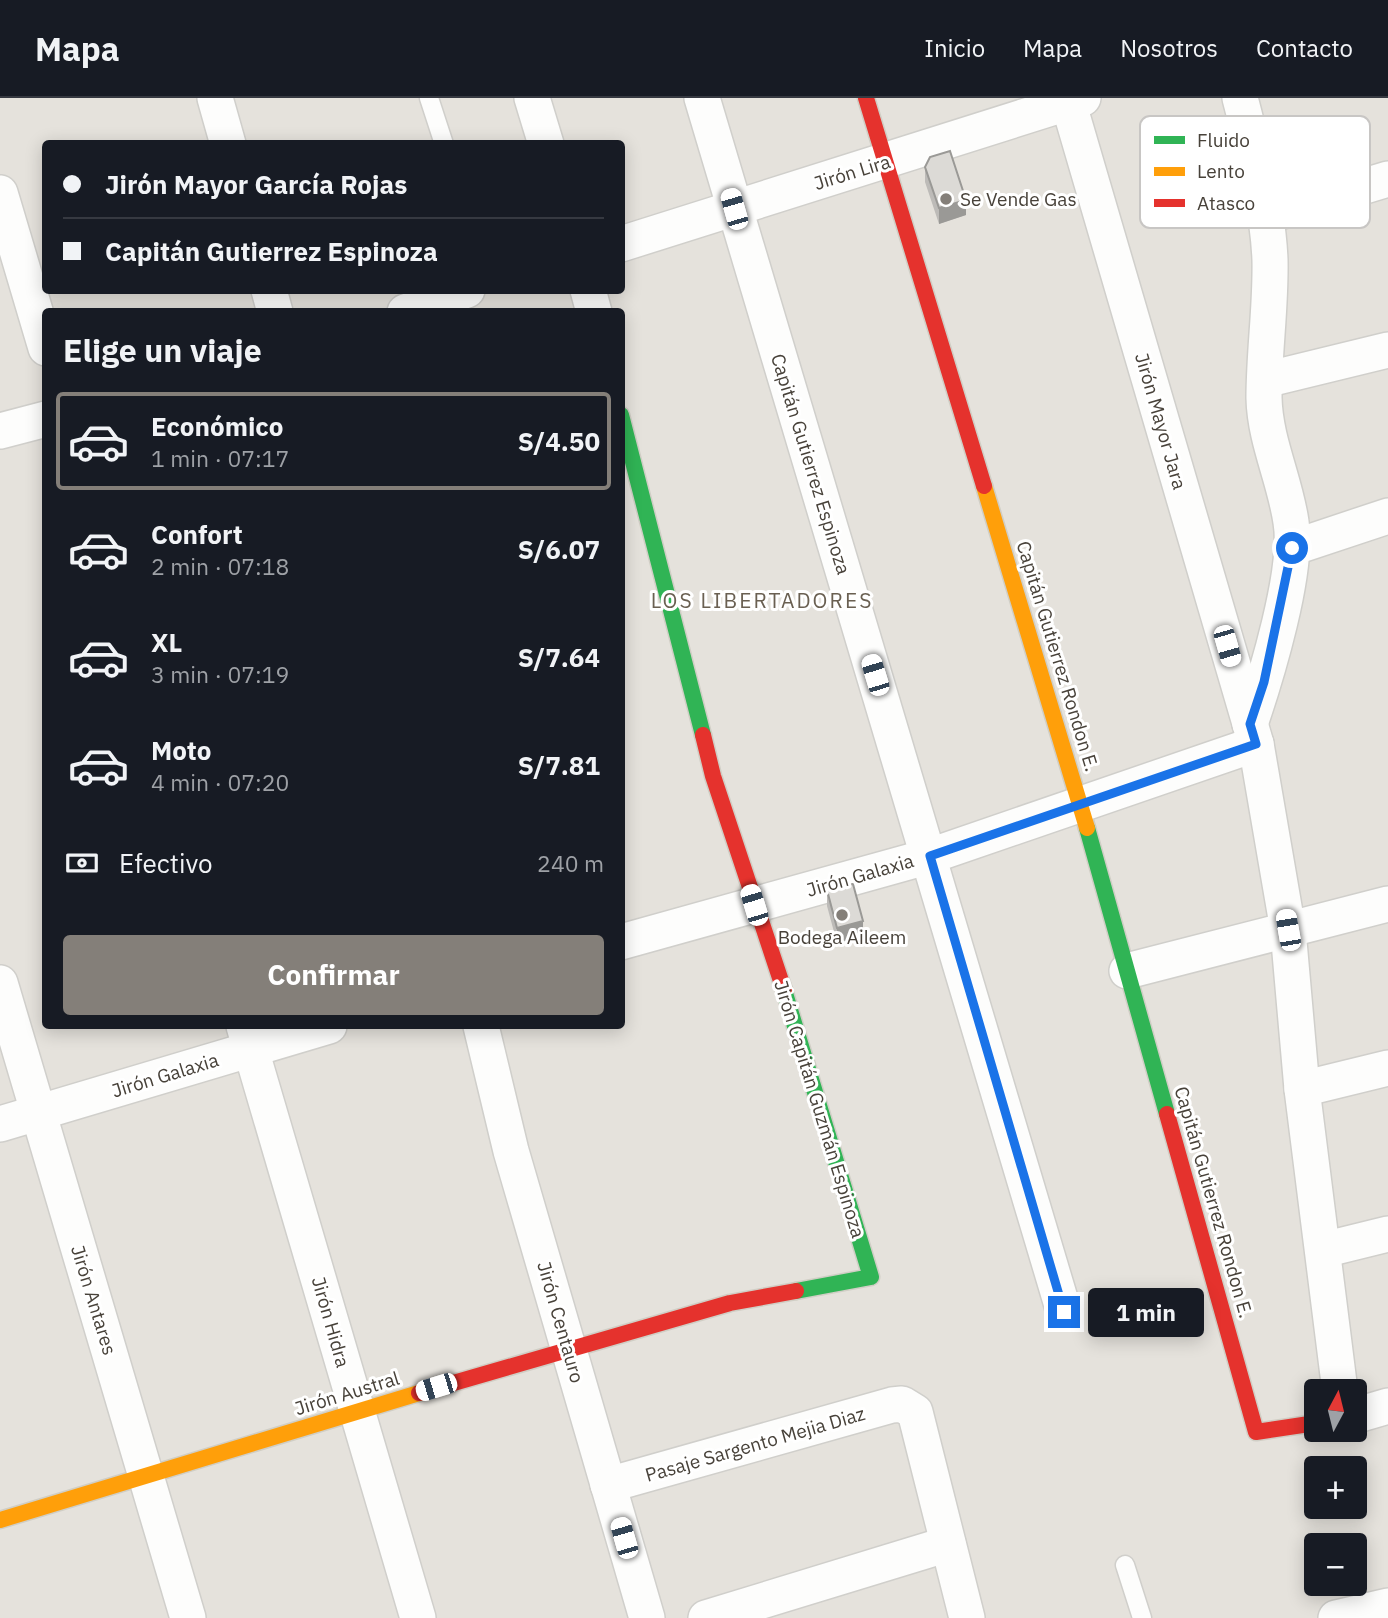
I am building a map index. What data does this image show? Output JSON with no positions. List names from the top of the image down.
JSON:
{
  "streets": {
    "street": [
      "Jirón Lira",
      "Jirón Mayor Jara",
      "Capitán Gutierrez Espinoza",
      "Capitán Gutierrez Rondon E.",
      "Jirón Galaxia",
      "Jirón Capitán Guzmán Espinoza",
      "Jirón Antares",
      "Jirón Hidra",
      "Jirón Centauro",
      "Jirón Austral",
      "Pasaje Sargento Mejia Diaz"
    ]
  },
  "crossings": [
    ["Jirón Lira", "Jirón Mayor Jara"],
    ["Jirón Lira", "Capitán Gutierrez Espinoza"],
    ["Jirón Lira", "Capitán Gutierrez Rondon E."],
    ["Jirón Mayor Jara", "Jirón Galaxia"],
    ["Capitán Gutierrez Espinoza", "Jirón Galaxia"],
    ["Capitán Gutierrez Rondon E.", "Jirón Galaxia"],
    ["Jirón Galaxia", "Jirón Capitán Guzmán Espinoza"],
    ["Jirón Galaxia", "Jirón Antares"],
    ["Jirón Galaxia", "Jirón Hidra"],
    ["Jirón Capitán Guzmán Espinoza", "Jirón Austral"],
    ["Jirón Antares", "Jirón Austral"],
    ["Jirón Hidra", "Jirón Austral"],
    ["Jirón Centauro", "Jirón Austral"],
    ["Jirón Centauro", "Pasaje Sargento Mejia Diaz"]
  ],
  "districts": ["LOS LIBERTADORES"],
  "places": ["Se Vende Gas", "Bodega Aileem"],
  "legend": ["Fluido", "Lento", "Atasco"],
  "north": "top",
  "page": {
    "header": "Mapa",
    "nav": [
      "Inicio",
      "Mapa",
      "Nosotros",
      "Contacto"
    ],
    "banner": ["Jirón Mayor García Rojas", "Capitán Gutierrez Espinoza"],
    "heading": "Elige un viaje",
    "list": [
      {
        "name": "Económico",
        "note": "1 min · 07:17",
        "value": "S/4.50"
      },
      {
        "name": "Confort",
        "note": "2 min · 07:18",
        "value": "S/6.07"
      },
      {
        "name": "XL",
        "note": "3 min · 07:19",
        "value": "S/7.64"
      },
      {
        "name": "Moto",
        "note": "4 min · 07:20",
        "value": "S/7.81"
      }
    ],
    "pay": ["Efectivo", "240 m"],
    "buttons": "Confirmar",
    "bubble": "1 min",
    "map_buttons": ["+", "−"]
  }
}
